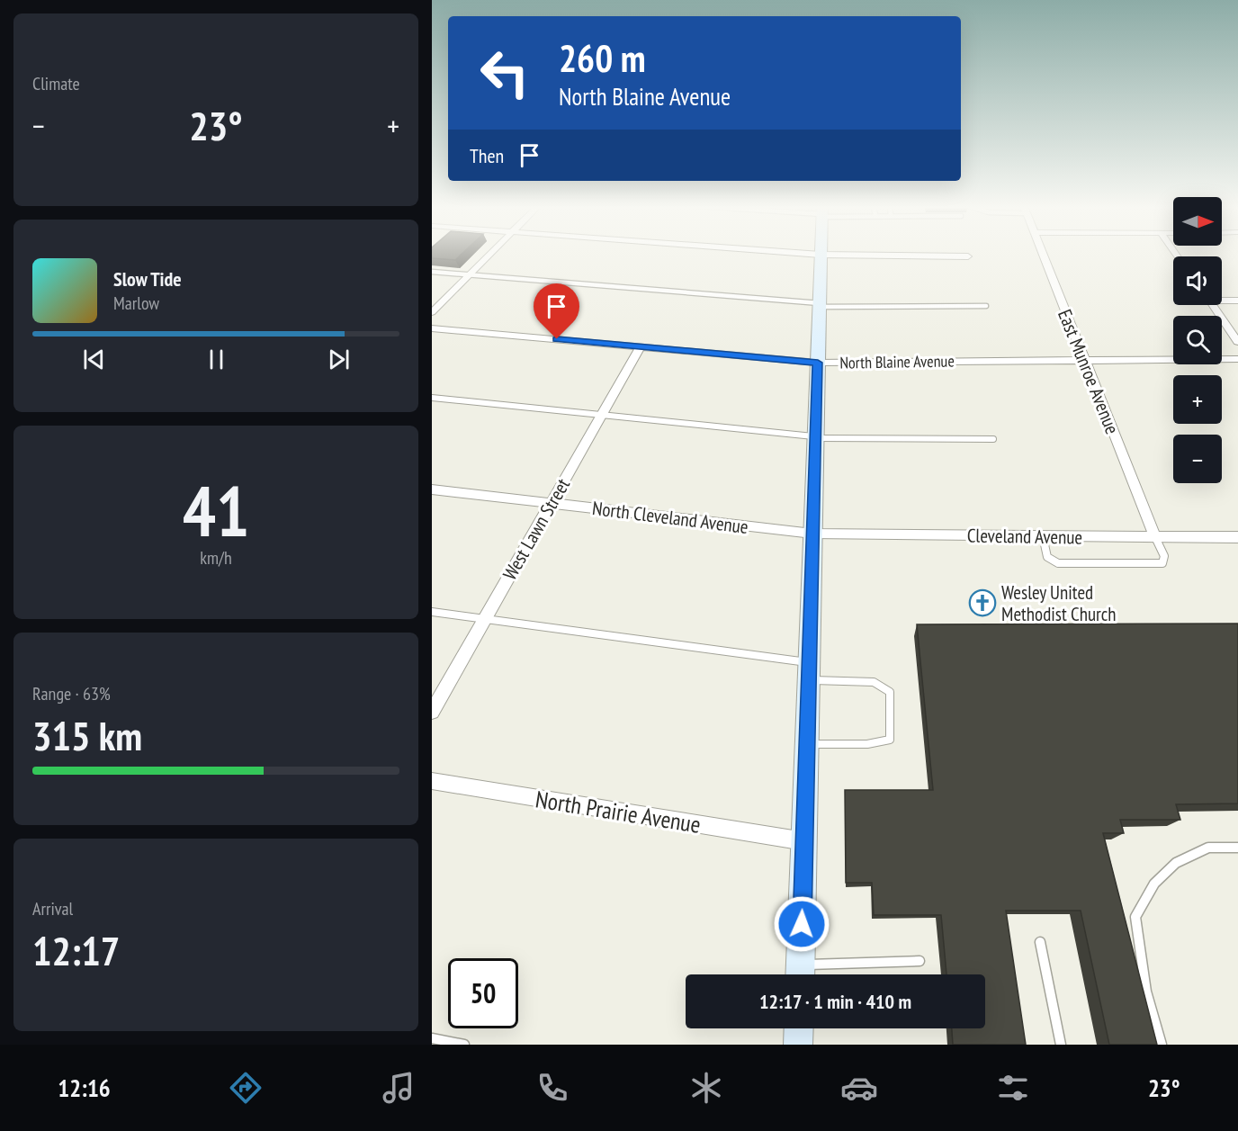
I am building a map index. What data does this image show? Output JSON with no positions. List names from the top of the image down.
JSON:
{
  "streets": {
    "street": [
      "North Blaine Avenue",
      "East Munroe Avenue",
      "North Cleveland Avenue",
      "West Lawn Street",
      "Cleveland Avenue",
      "North Prairie Avenue"
    ]
  },
  "crossings": [
    ["North Blaine Avenue", "East Munroe Avenue"],
    ["North Blaine Avenue", "West Lawn Street"],
    ["East Munroe Avenue", "Cleveland Avenue"],
    ["North Cleveland Avenue", "West Lawn Street"],
    ["North Cleveland Avenue", "Cleveland Avenue"]
  ],
  "places": {
    "church": ["Wesley United Methodist Church"]
  },
  "north": "right",
  "page": {
    "tile": [
      "Climate",
      ["41", "km/h"],
      ["Range · 63%", "315 km"],
      ["Arrival", "12:17"]
    ],
    "turn": ["260 m", "North Blaine Avenue"],
    "heat": ["−", "23°", "+"],
    "then": "Then",
    "map_buttons": ["+", "−"],
    "song": ["Slow Tide", "Marlow"],
    "limit": "50",
    "trip": "12:17 · 1 min · 410 m",
    "tabs": ["12:16", "23°"]
  }
}
